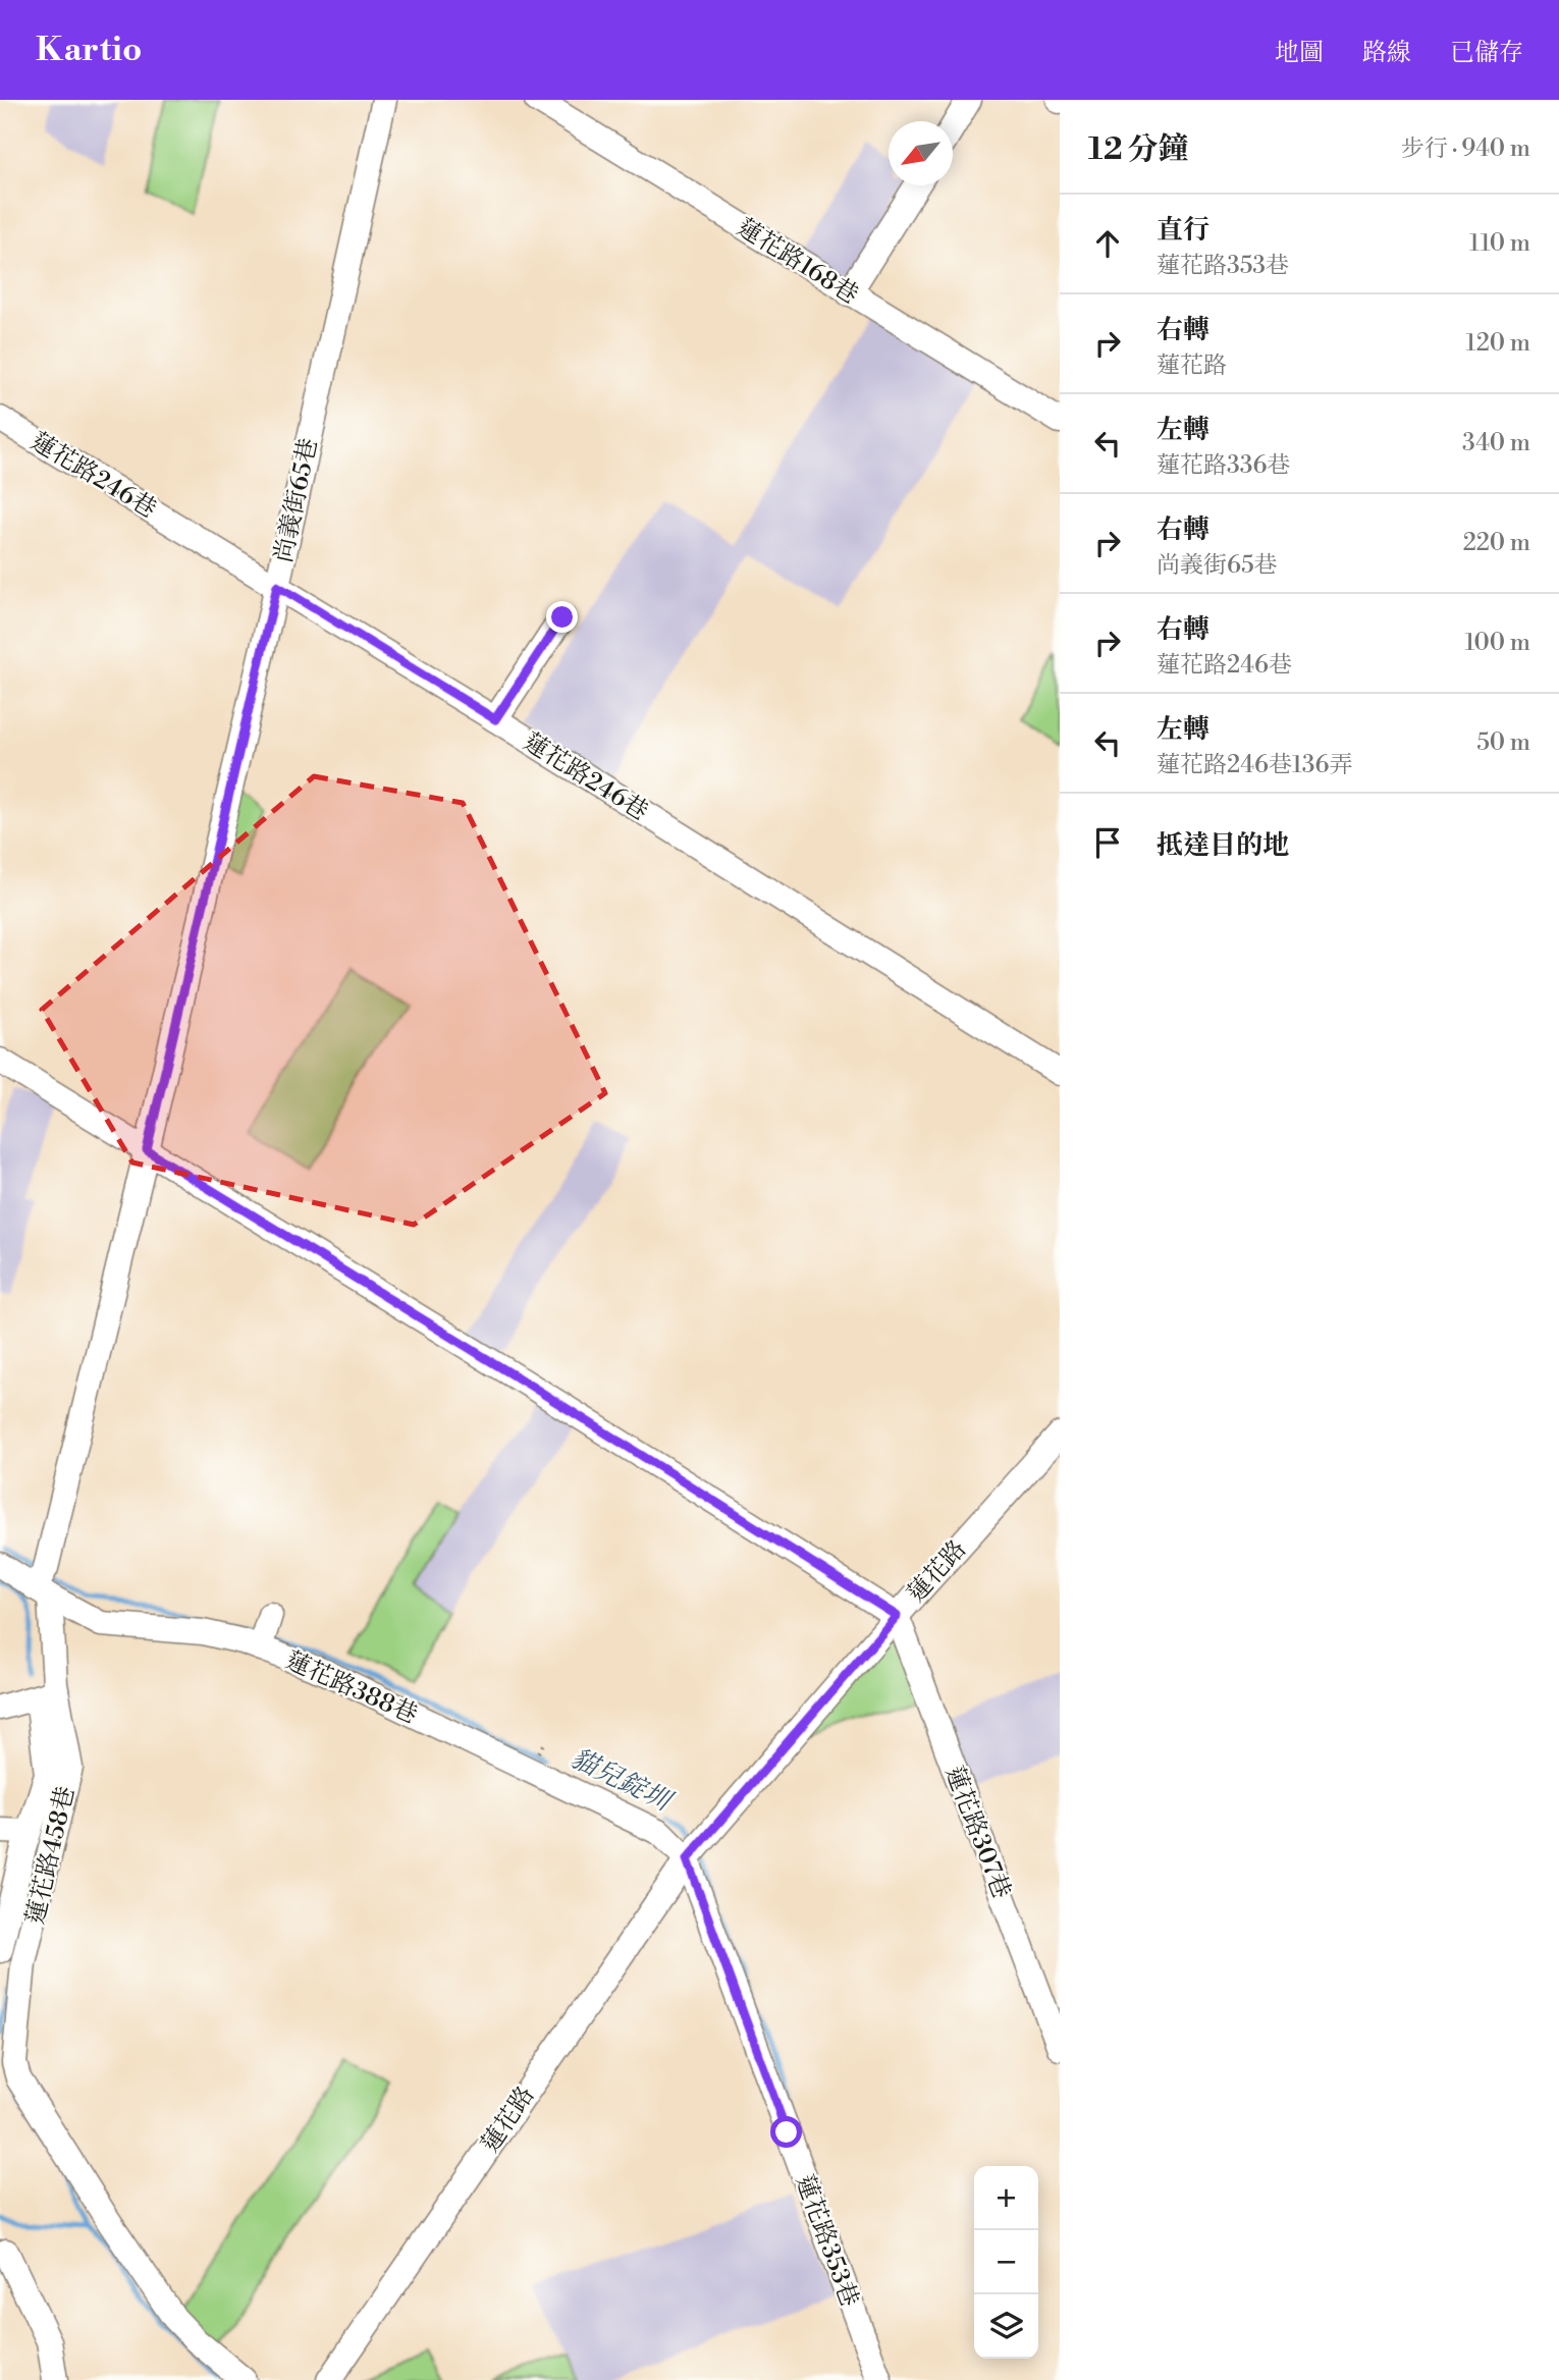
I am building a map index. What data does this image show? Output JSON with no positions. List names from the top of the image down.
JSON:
{
  "streets": {
    "street": [
      "蓮花路168巷",
      "蓮花路246巷",
      "尚義街65巷",
      "蓮花路",
      "蓮花路388巷",
      "蓮花路307巷",
      "蓮花路458巷",
      "蓮花路353巷"
    ]
  },
  "crossings": [
    ["蓮花路246巷", "尚義街65巷"],
    ["尚義街65巷", "蓮花路388巷"],
    ["尚義街65巷", "蓮花路458巷"],
    ["蓮花路", "蓮花路388巷"],
    ["蓮花路", "蓮花路307巷"],
    ["蓮花路", "蓮花路353巷"],
    ["蓮花路388巷", "蓮花路458巷"],
    ["蓮花路388巷", "蓮花路353巷"]
  ],
  "water": ["貓兒錠圳"],
  "north": "bottom left",
  "page": {
    "header": "Kartio",
    "nav": ["地圖", "路線", "已儲存"],
    "heading": ["12 分鐘", "步行 · 940 m"],
    "list": [
      ["直行", "蓮花路353巷", "110 m"],
      ["右轉", "蓮花路", "120 m"],
      ["左轉", "蓮花路336巷", "340 m"],
      ["右轉", "尚義街65巷", "220 m"],
      ["右轉", "蓮花路246巷", "100 m"],
      ["左轉", "蓮花路246巷136弄", "50 m"],
      "抵達目的地"
    ],
    "map_buttons": ["+", "−"]
  }
}
